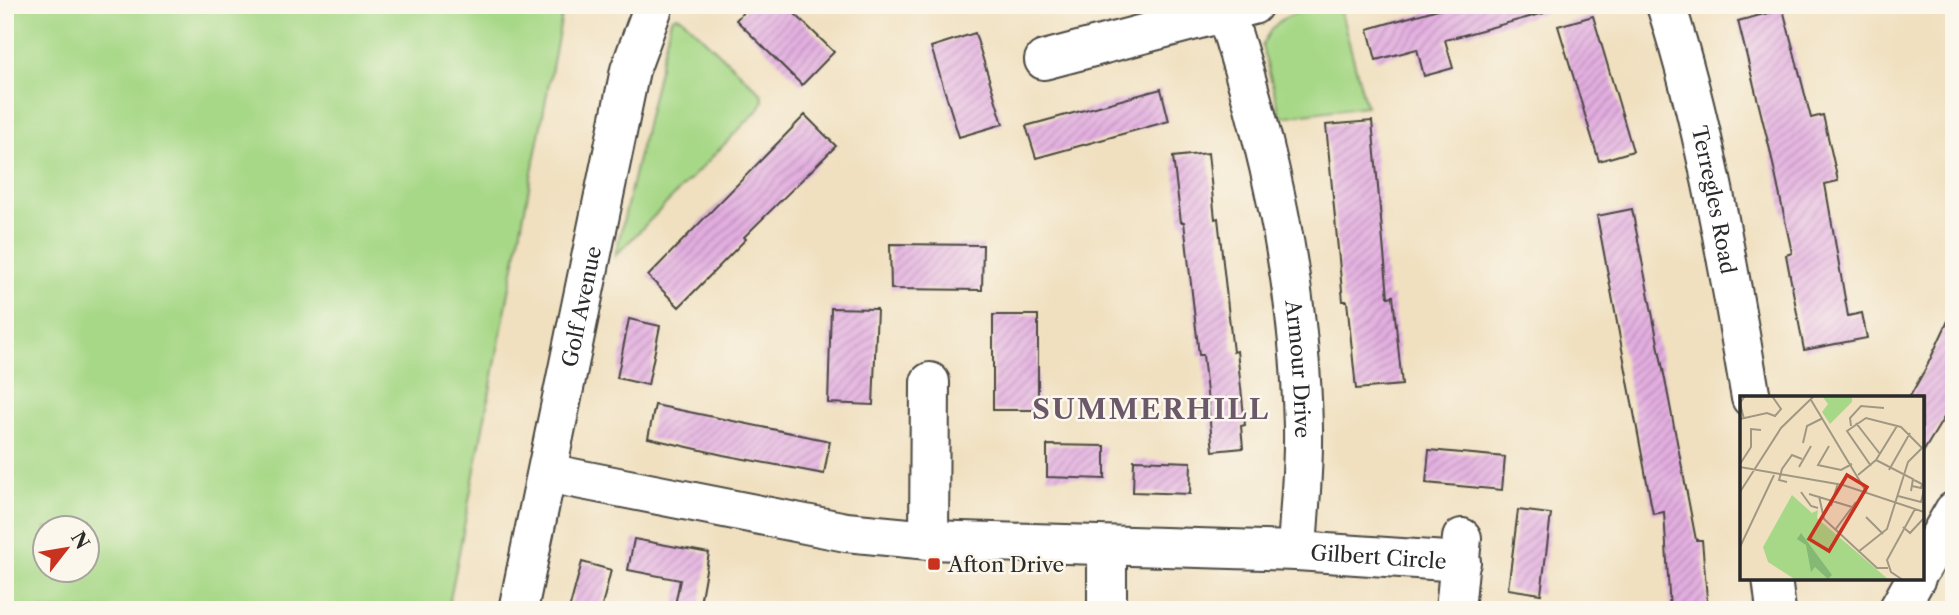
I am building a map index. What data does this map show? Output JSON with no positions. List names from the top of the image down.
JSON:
{
  "streets": {
    "street": [
      "Terregles Road",
      "Golf Avenue",
      "Armour Drive",
      "Gilbert Circle"
    ]
  },
  "crossings": [
    ["Armour Drive", "Gilbert Circle"]
  ],
  "districts": ["SUMMERHILL"],
  "places": {
    "transit": ["Afton Drive"]
  },
  "north": "top right"
}
